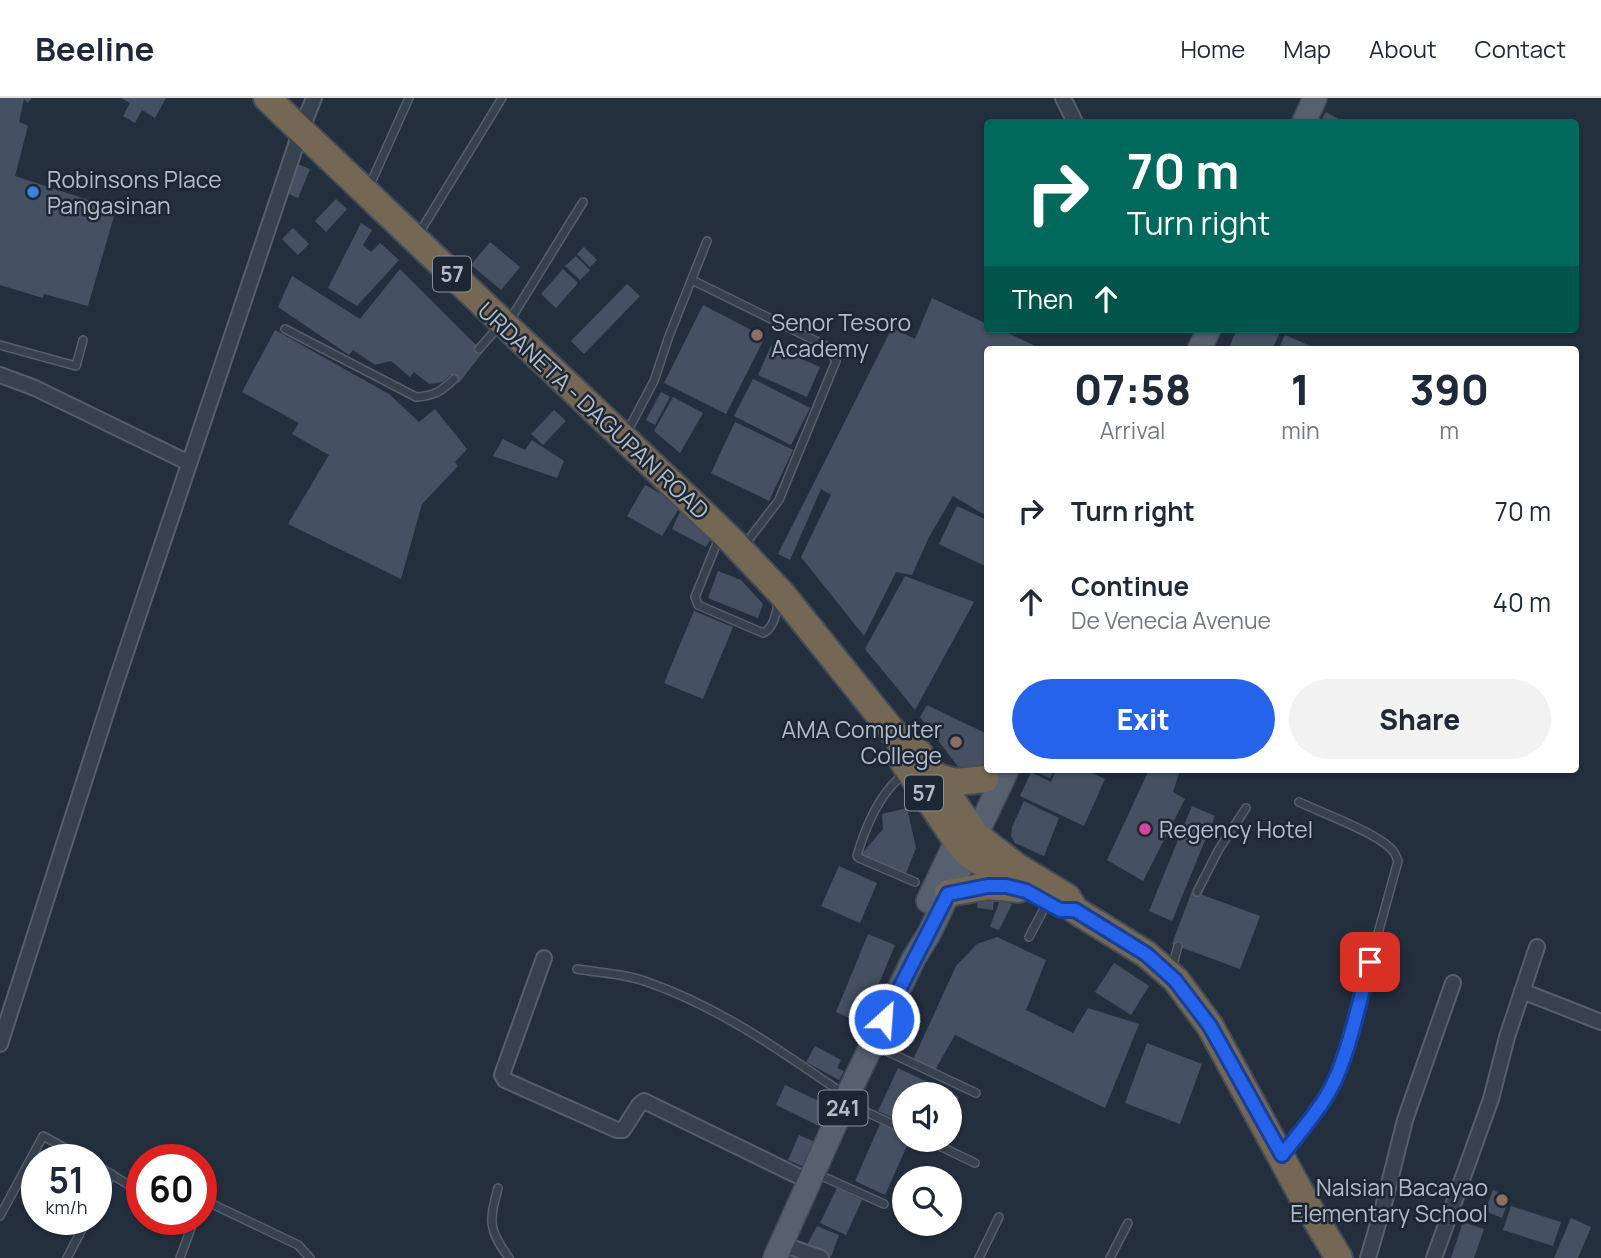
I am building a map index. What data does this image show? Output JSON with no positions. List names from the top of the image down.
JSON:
{
  "streets": {
    "highway": ["57", "URDANETA - DAGUPAN ROAD"],
    "main road": ["241"]
  },
  "crossings": [
    ["57", "URDANETA - DAGUPAN ROAD"],
    ["57", "241"],
    ["URDANETA - DAGUPAN ROAD", "241"]
  ],
  "places": [
    "Robinsons Place Pangasinan",
    "Senor Tesoro Academy",
    "AMA Computer College",
    "Regency Hotel",
    "Nalsian Bacayao Elementary School"
  ],
  "page": {
    "header": "Beeline",
    "nav": [
      "Home",
      "Map",
      "About",
      "Contact"
    ],
    "turn": ["70 m", "Turn right"],
    "then": "Then",
    "eta": [
      "07:58",
      "Arrival",
      "1",
      "min",
      "390",
      "m"
    ],
    "list": [
      {
        "name": "Turn right",
        "value": "70 m"
      },
      {
        "name": "Continue",
        "note": "De Venecia Avenue",
        "value": "40 m"
      }
    ],
    "buttons": ["Exit", "Share"],
    "speed": "51 km/h",
    "limit": "60"
  }
}
